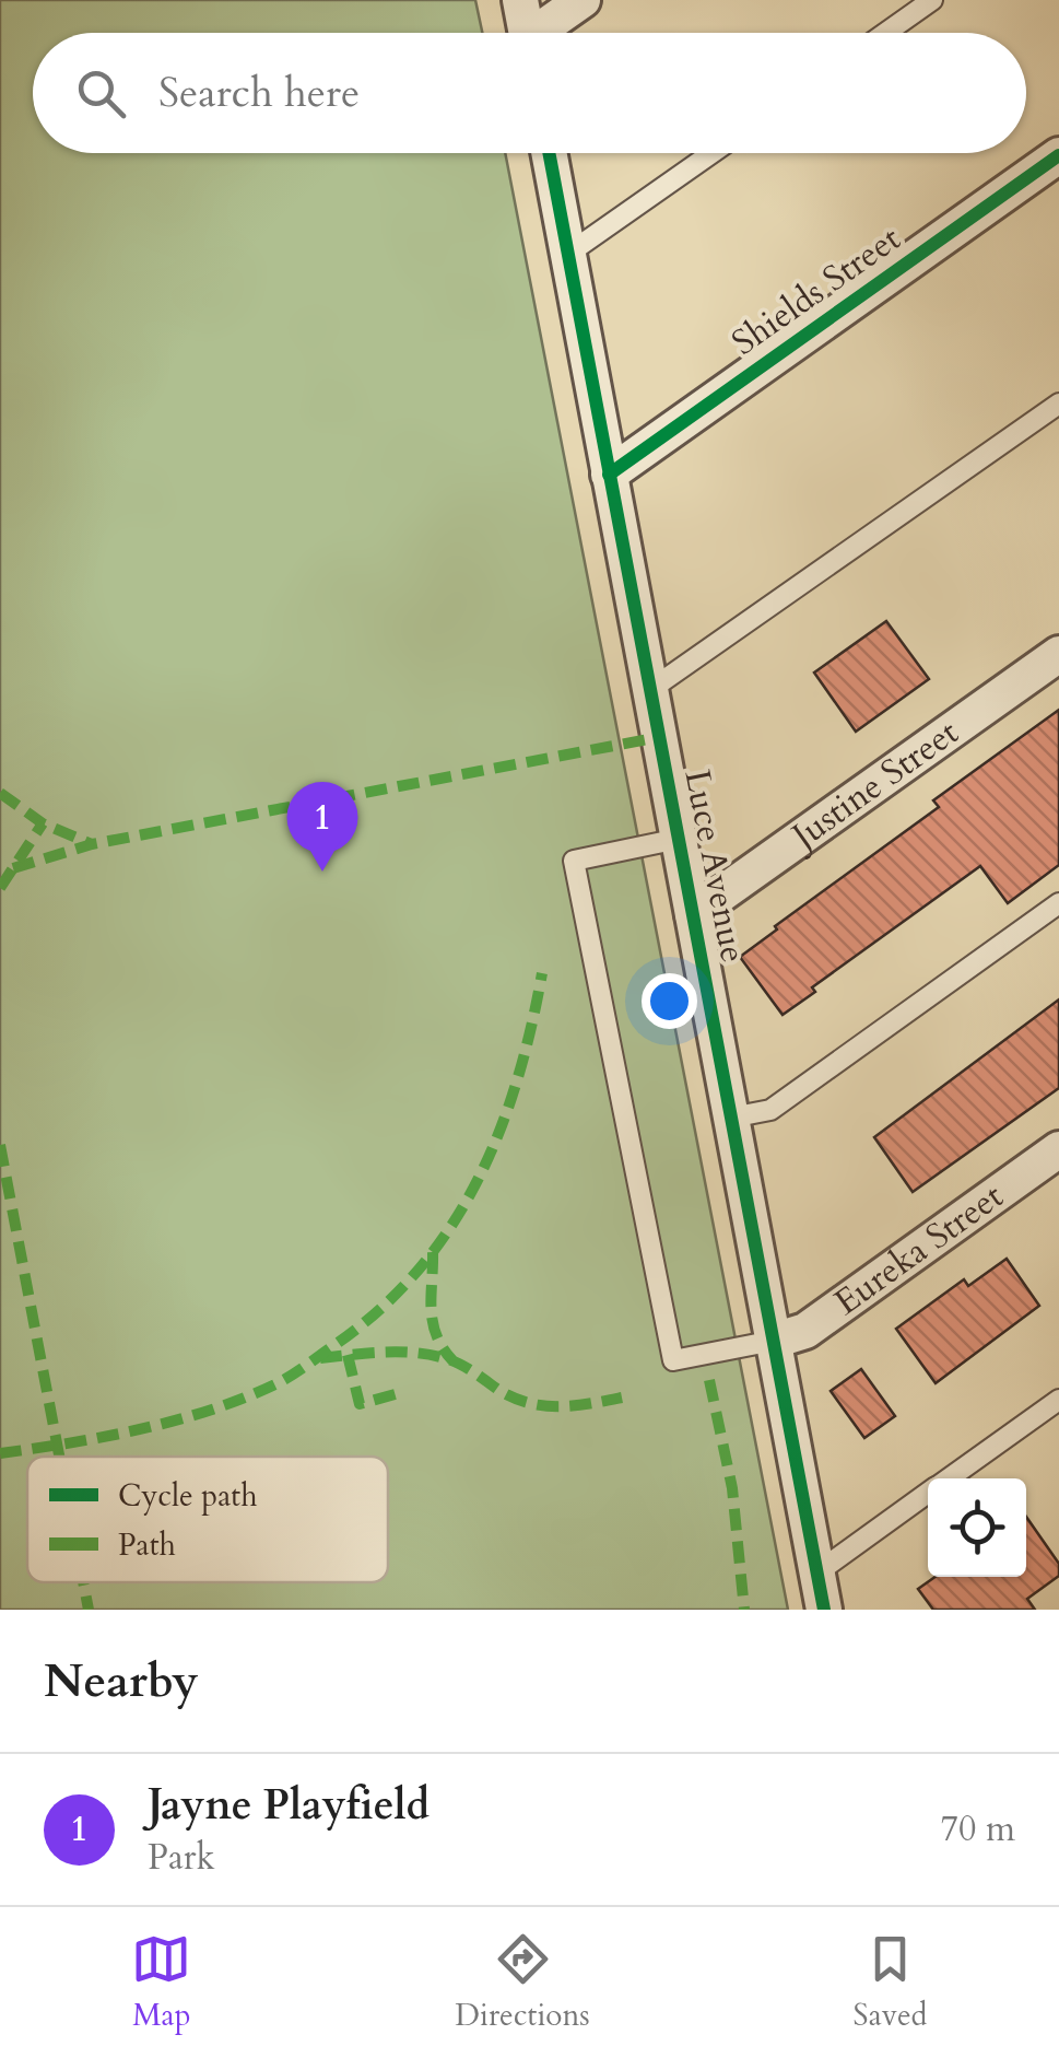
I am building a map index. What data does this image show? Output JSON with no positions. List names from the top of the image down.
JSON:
{
  "streets": {
    "street": [
      "Shields Street",
      "Justine Street",
      "Luce Avenue",
      "Eureka Street"
    ]
  },
  "crossings": [
    ["Shields Street", "Luce Avenue"],
    ["Justine Street", "Luce Avenue"],
    ["Luce Avenue", "Eureka Street"]
  ],
  "legend": ["Cycle path", "Path"],
  "page": {
    "search": "Search here",
    "pins": "1",
    "heading": "Nearby",
    "list": [
      {
        "mark": "1",
        "name": "Jayne Playfield",
        "note": "Park",
        "value": "70 m"
      }
    ],
    "nav": ["Map", "Directions", "Saved"]
  }
}
